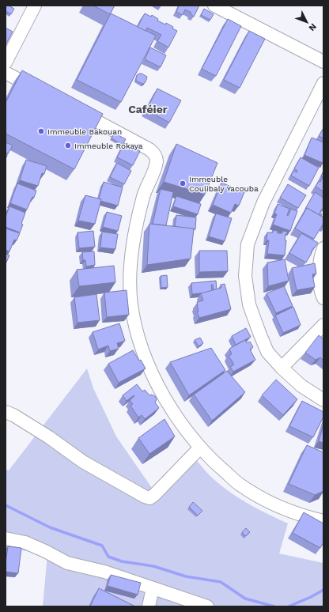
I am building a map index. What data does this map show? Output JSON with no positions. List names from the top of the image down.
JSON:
{
  "districts": ["Caféier"],
  "places": ["Immeuble Bakouan", "Immeuble Rokaya", "Immeuble Coulibaly Yacouba"],
  "north": "bottom right"
}
